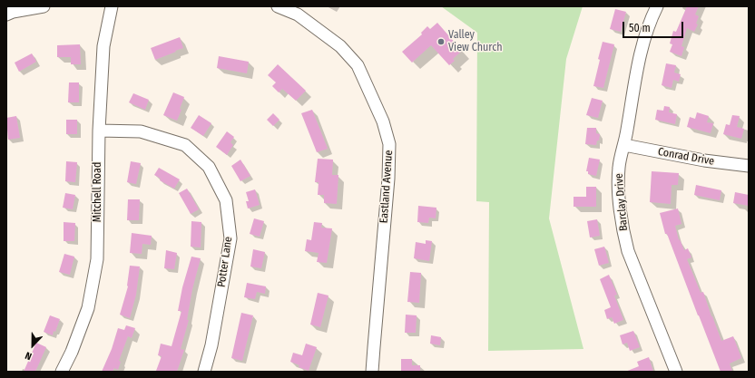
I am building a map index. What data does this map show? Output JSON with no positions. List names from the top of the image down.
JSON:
{
  "streets": {
    "street": [
      "Conrad Drive",
      "Eastland Avenue",
      "Mitchell Road",
      "Barclay Drive",
      "Potter Lane"
    ]
  },
  "crossings": [
    ["Conrad Drive", "Barclay Drive"],
    ["Mitchell Road", "Potter Lane"]
  ],
  "places": ["Valley View Church"],
  "scale_bar": "50 m",
  "north": "bottom"
}
